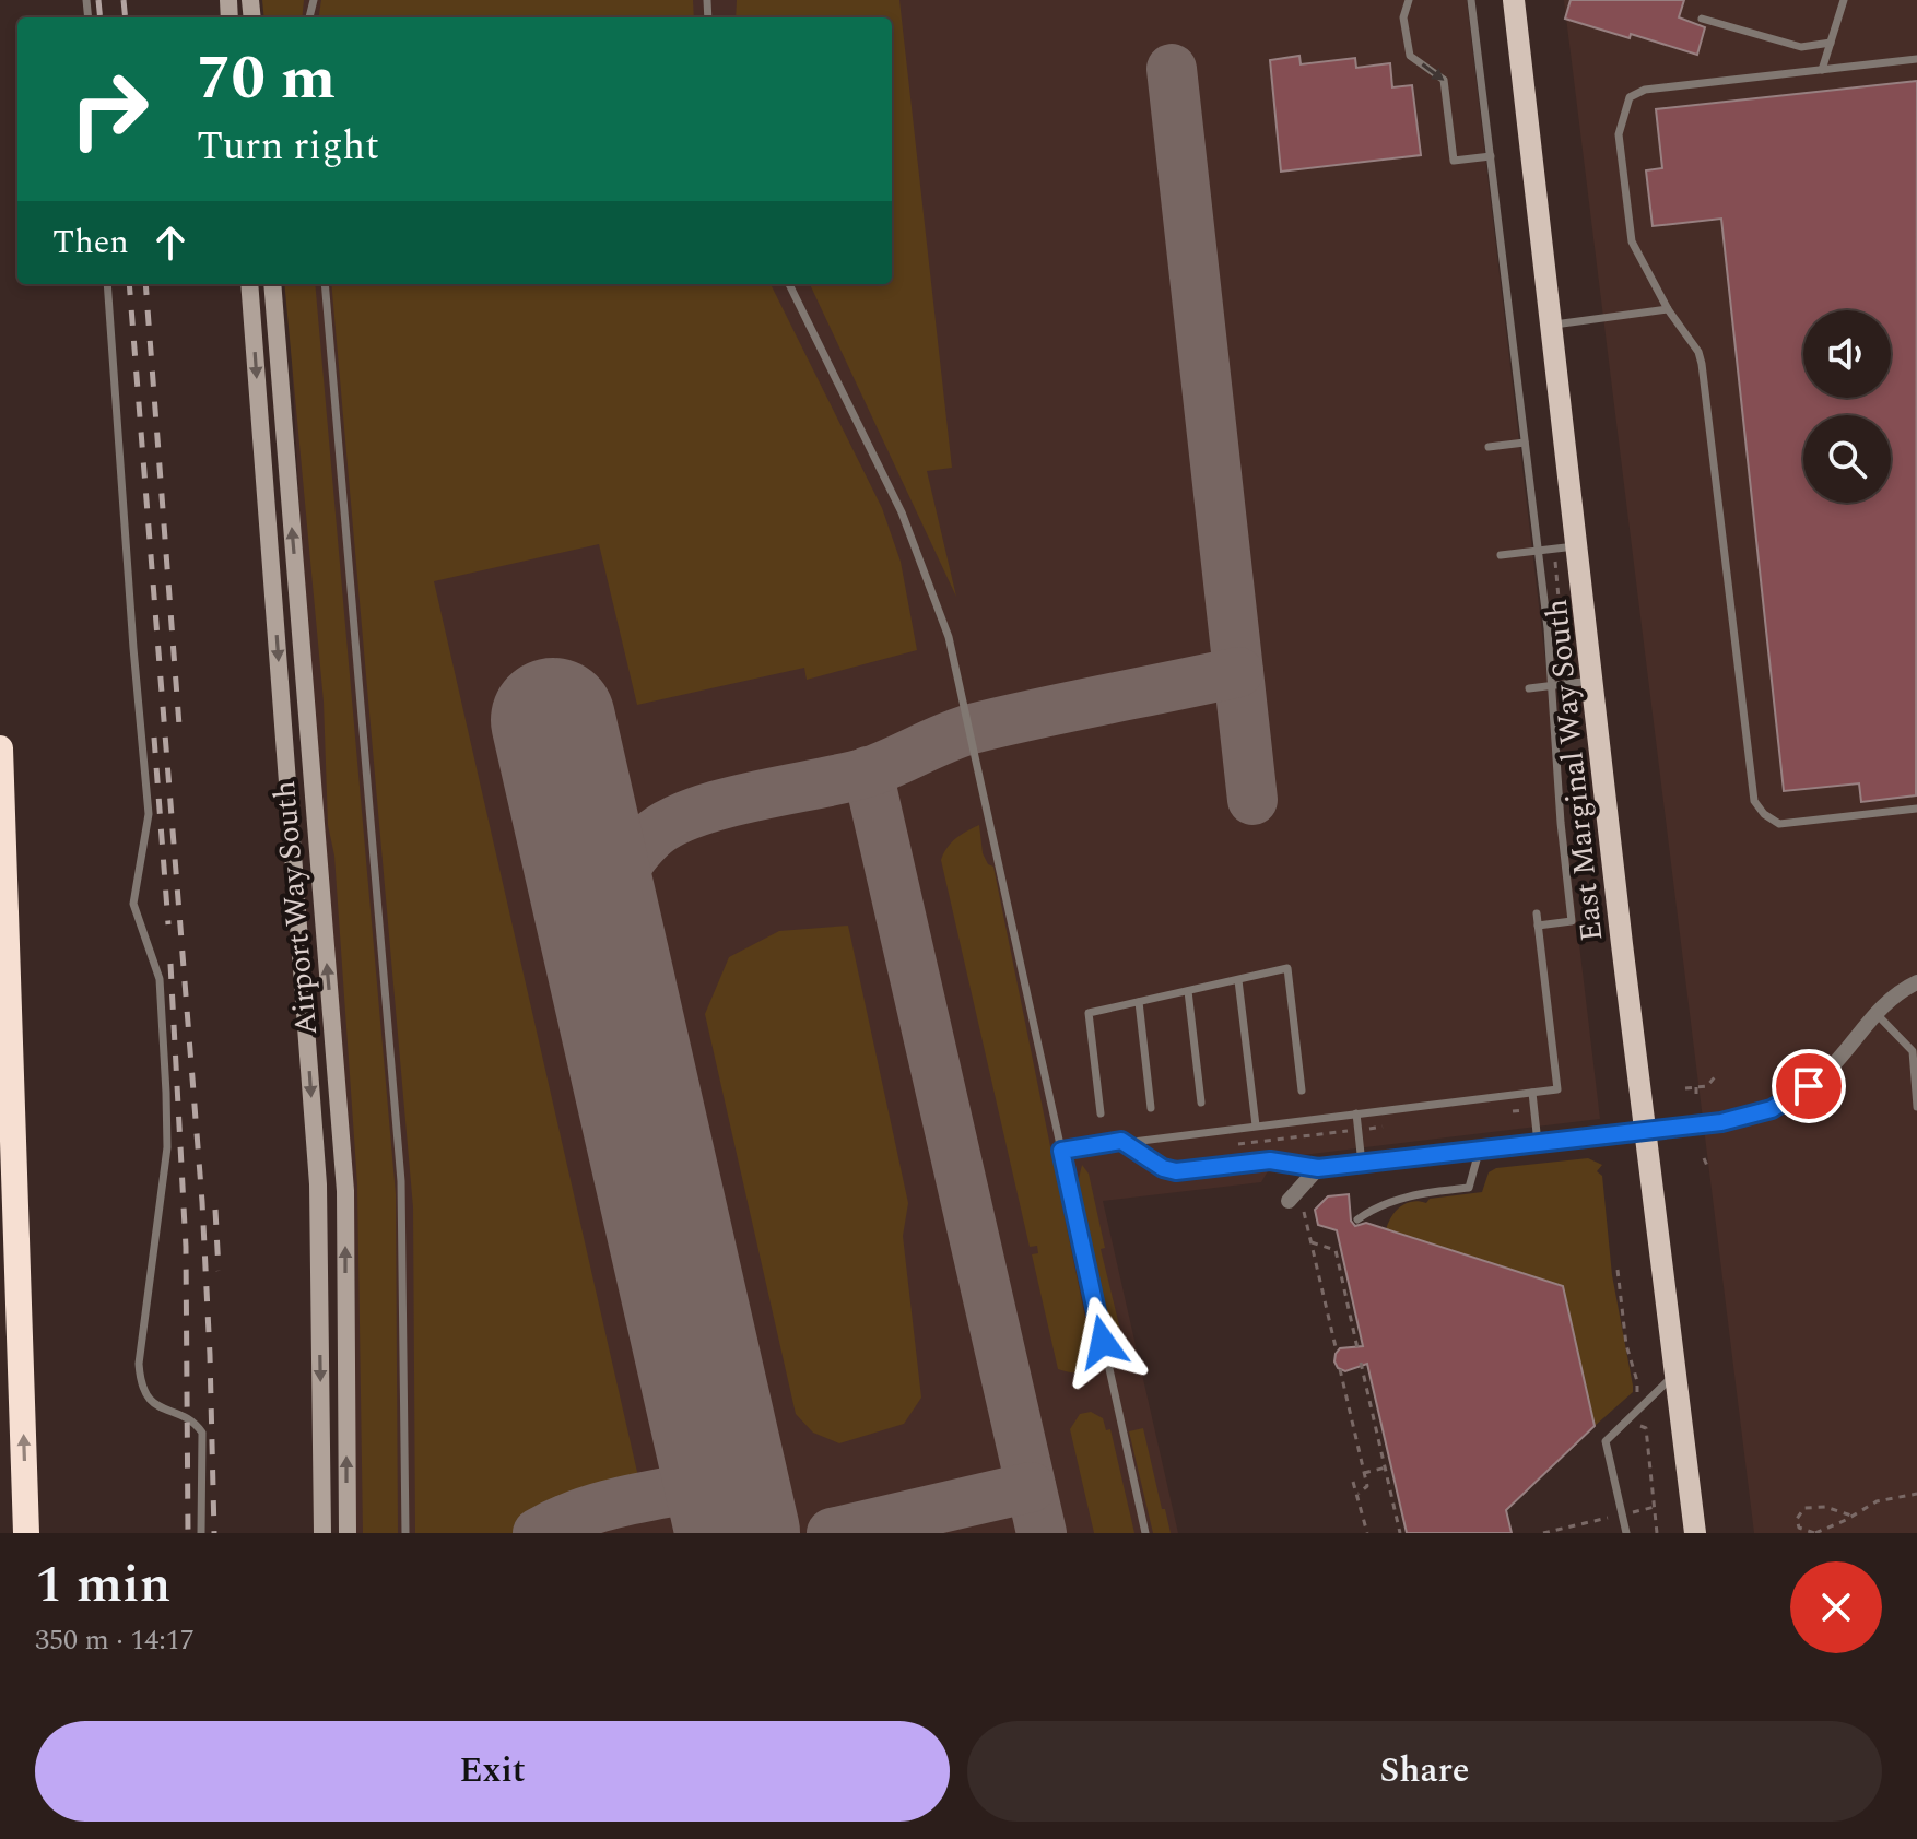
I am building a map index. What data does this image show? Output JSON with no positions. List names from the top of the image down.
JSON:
{
  "streets": {
    "main road": ["East Marginal Way South", "Airport Way South"]
  },
  "page": {
    "turn": ["70 m", "Turn right"],
    "then": "Then",
    "heading": ["1 min", "350 m · 14:17"],
    "buttons": ["Exit", "Share"]
  }
}
